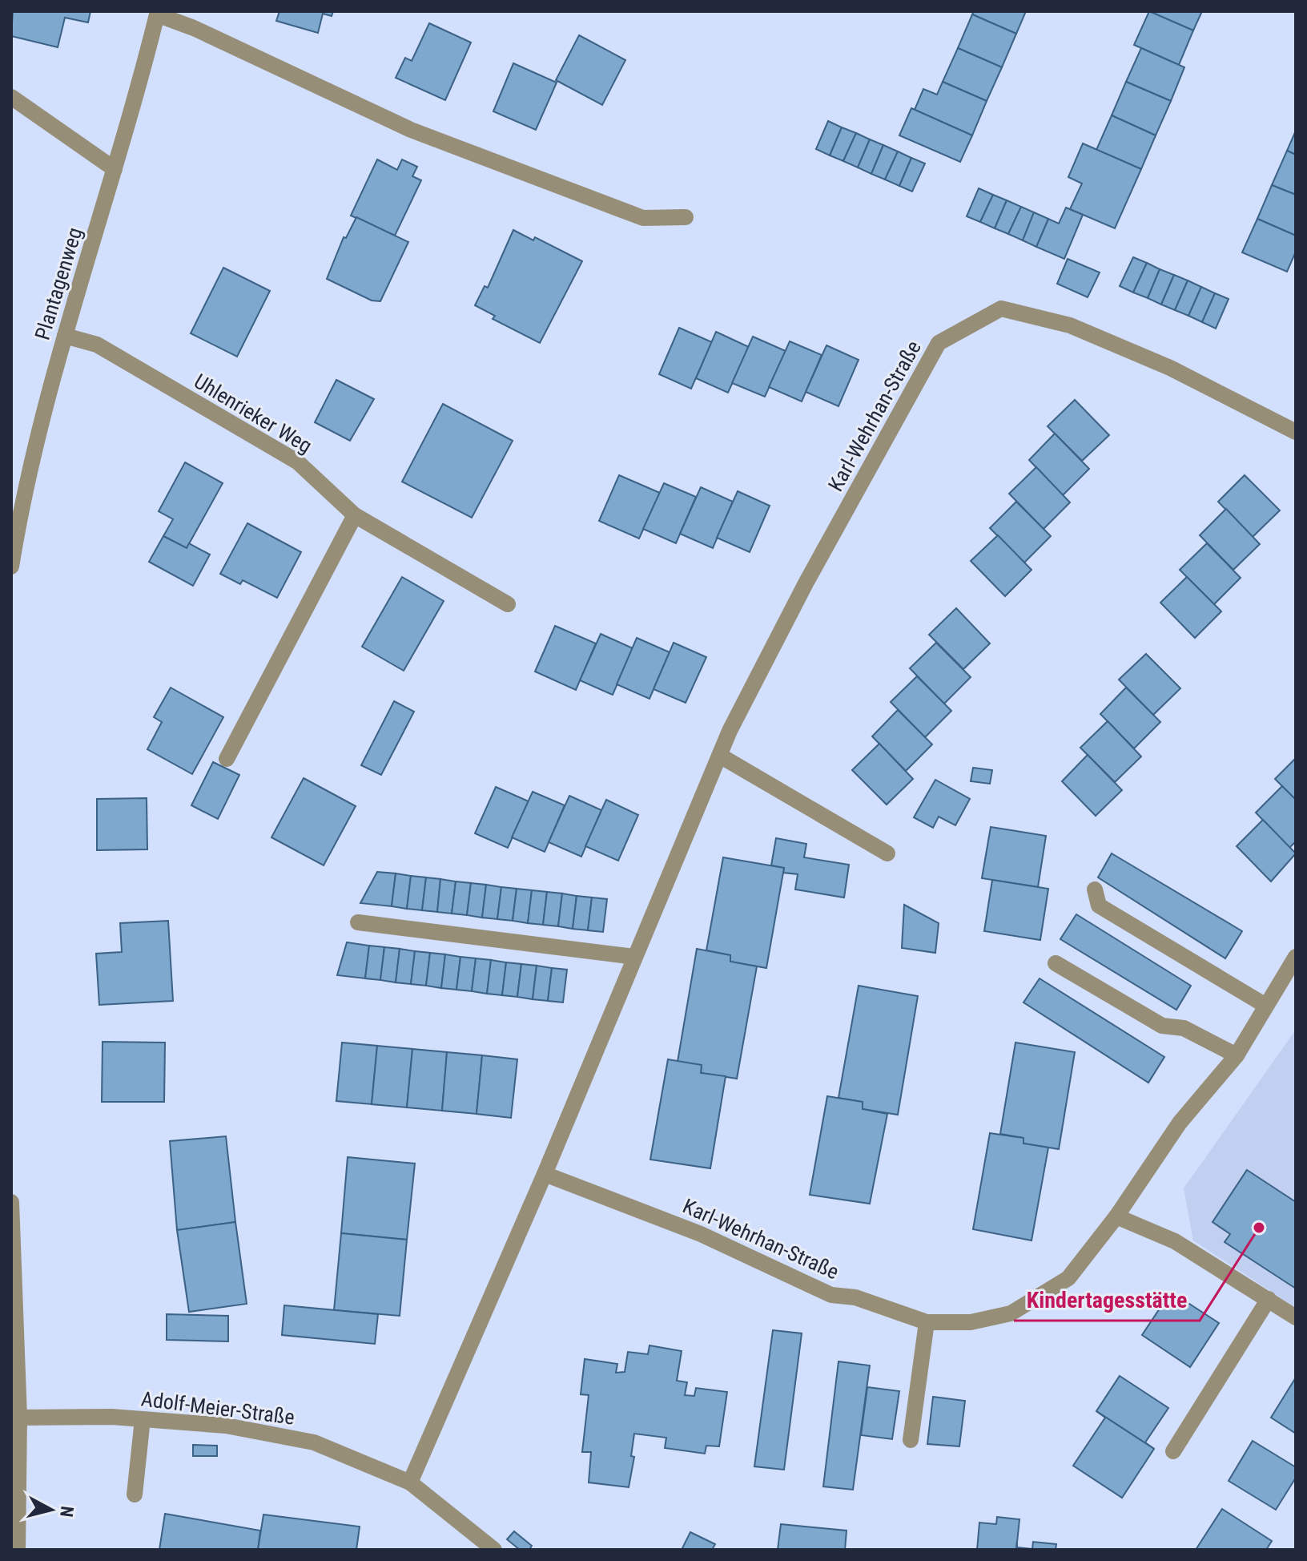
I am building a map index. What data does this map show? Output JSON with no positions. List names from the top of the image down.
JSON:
{
  "streets": {
    "street": [
      "Plantagenweg",
      "Uhlenrieker Weg",
      "Karl-Wehrhan-Straße",
      "Adolf-Meier-Straße"
    ]
  },
  "crossings": [
    ["Plantagenweg", "Uhlenrieker Weg"],
    ["Karl-Wehrhan-Straße", "Adolf-Meier-Straße"]
  ],
  "places": ["Kindertagesstätte"],
  "north": "right"
}
